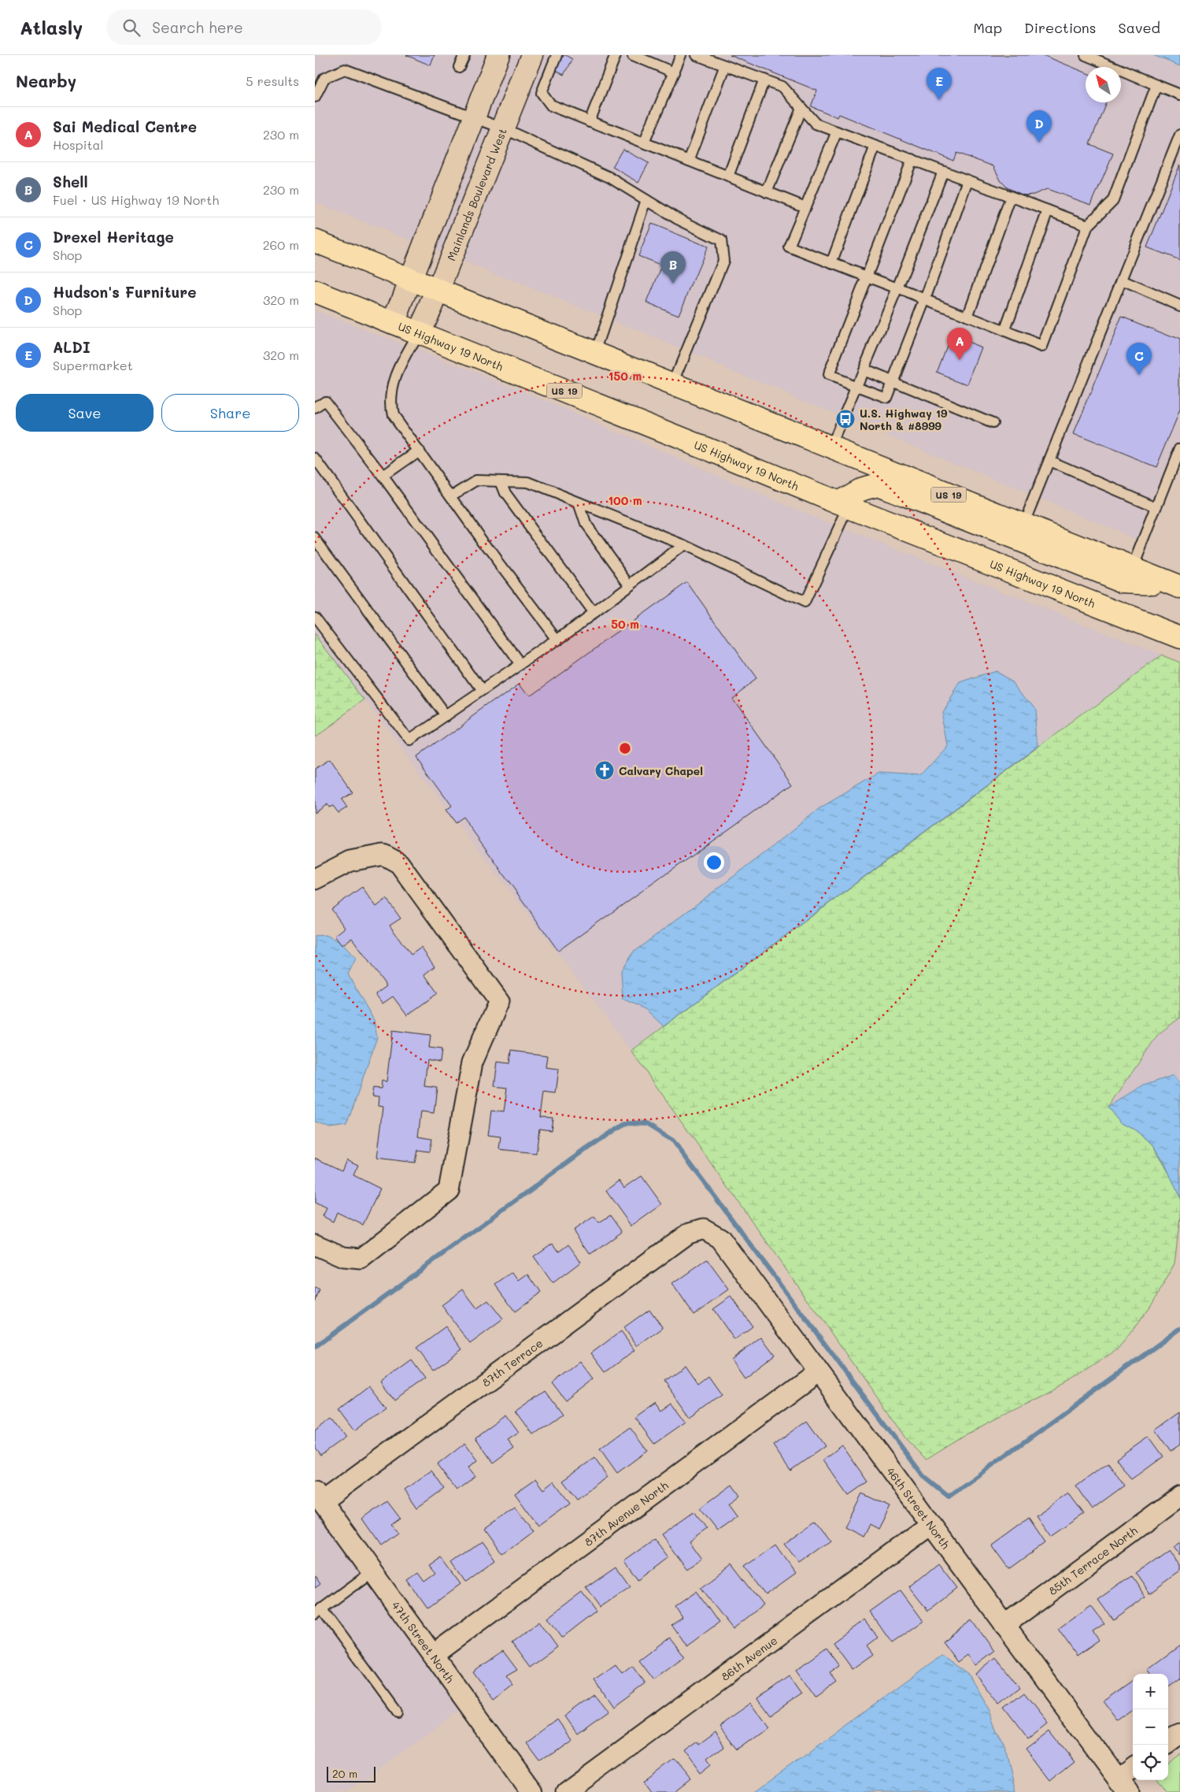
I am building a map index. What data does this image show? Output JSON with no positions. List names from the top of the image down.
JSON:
{
  "streets": {
    "highway": ["US Highway 19 North", "US 19"],
    "street": [
      "Mainlands Boulevard West",
      "87th Terrace",
      "46th Street North",
      "87th Avenue North",
      "85th Terrace North",
      "47th Street North",
      "86th Avenue"
    ]
  },
  "crossings": [
    ["Mainlands Boulevard West", "US Highway 19 North"],
    ["Mainlands Boulevard West", "US 19"],
    ["87th Terrace", "46th Street North"],
    ["87th Terrace", "47th Street North"],
    ["46th Street North", "87th Avenue North"],
    ["46th Street North", "85th Terrace North"],
    ["46th Street North", "86th Avenue"],
    ["87th Avenue North", "47th Street North"]
  ],
  "places": {
    "bus stop": ["U.S. Highway 19 North & #8999"],
    "church": ["Calvary Chapel"]
  },
  "scale_bar": "20 m",
  "north": "top left",
  "page": {
    "header": "Atlasly",
    "search": "Search here",
    "nav": ["Map", "Directions", "Saved"],
    "heading": ["Nearby", "5 results"],
    "pins": [
      "E",
      "D",
      "B",
      "A",
      "C"
    ],
    "list": [
      {
        "mark": "A",
        "name": "Sai Medical Centre",
        "note": "Hospital",
        "value": "230 m"
      },
      {
        "mark": "B",
        "name": "Shell",
        "note": "Fuel · US Highway 19 North",
        "value": "230 m"
      },
      {
        "mark": "C",
        "name": "Drexel Heritage",
        "note": "Shop",
        "value": "260 m"
      },
      {
        "mark": "D",
        "name": "Hudson's Furniture",
        "note": "Shop",
        "value": "320 m"
      },
      {
        "mark": "E",
        "name": "ALDI",
        "note": "Supermarket",
        "value": "320 m"
      }
    ],
    "buttons": ["Save", "Share"],
    "map_buttons": ["+", "−"],
    "scale": "20 m"
  },
  "rings": ["150 m", "100 m", "50 m"]
}
